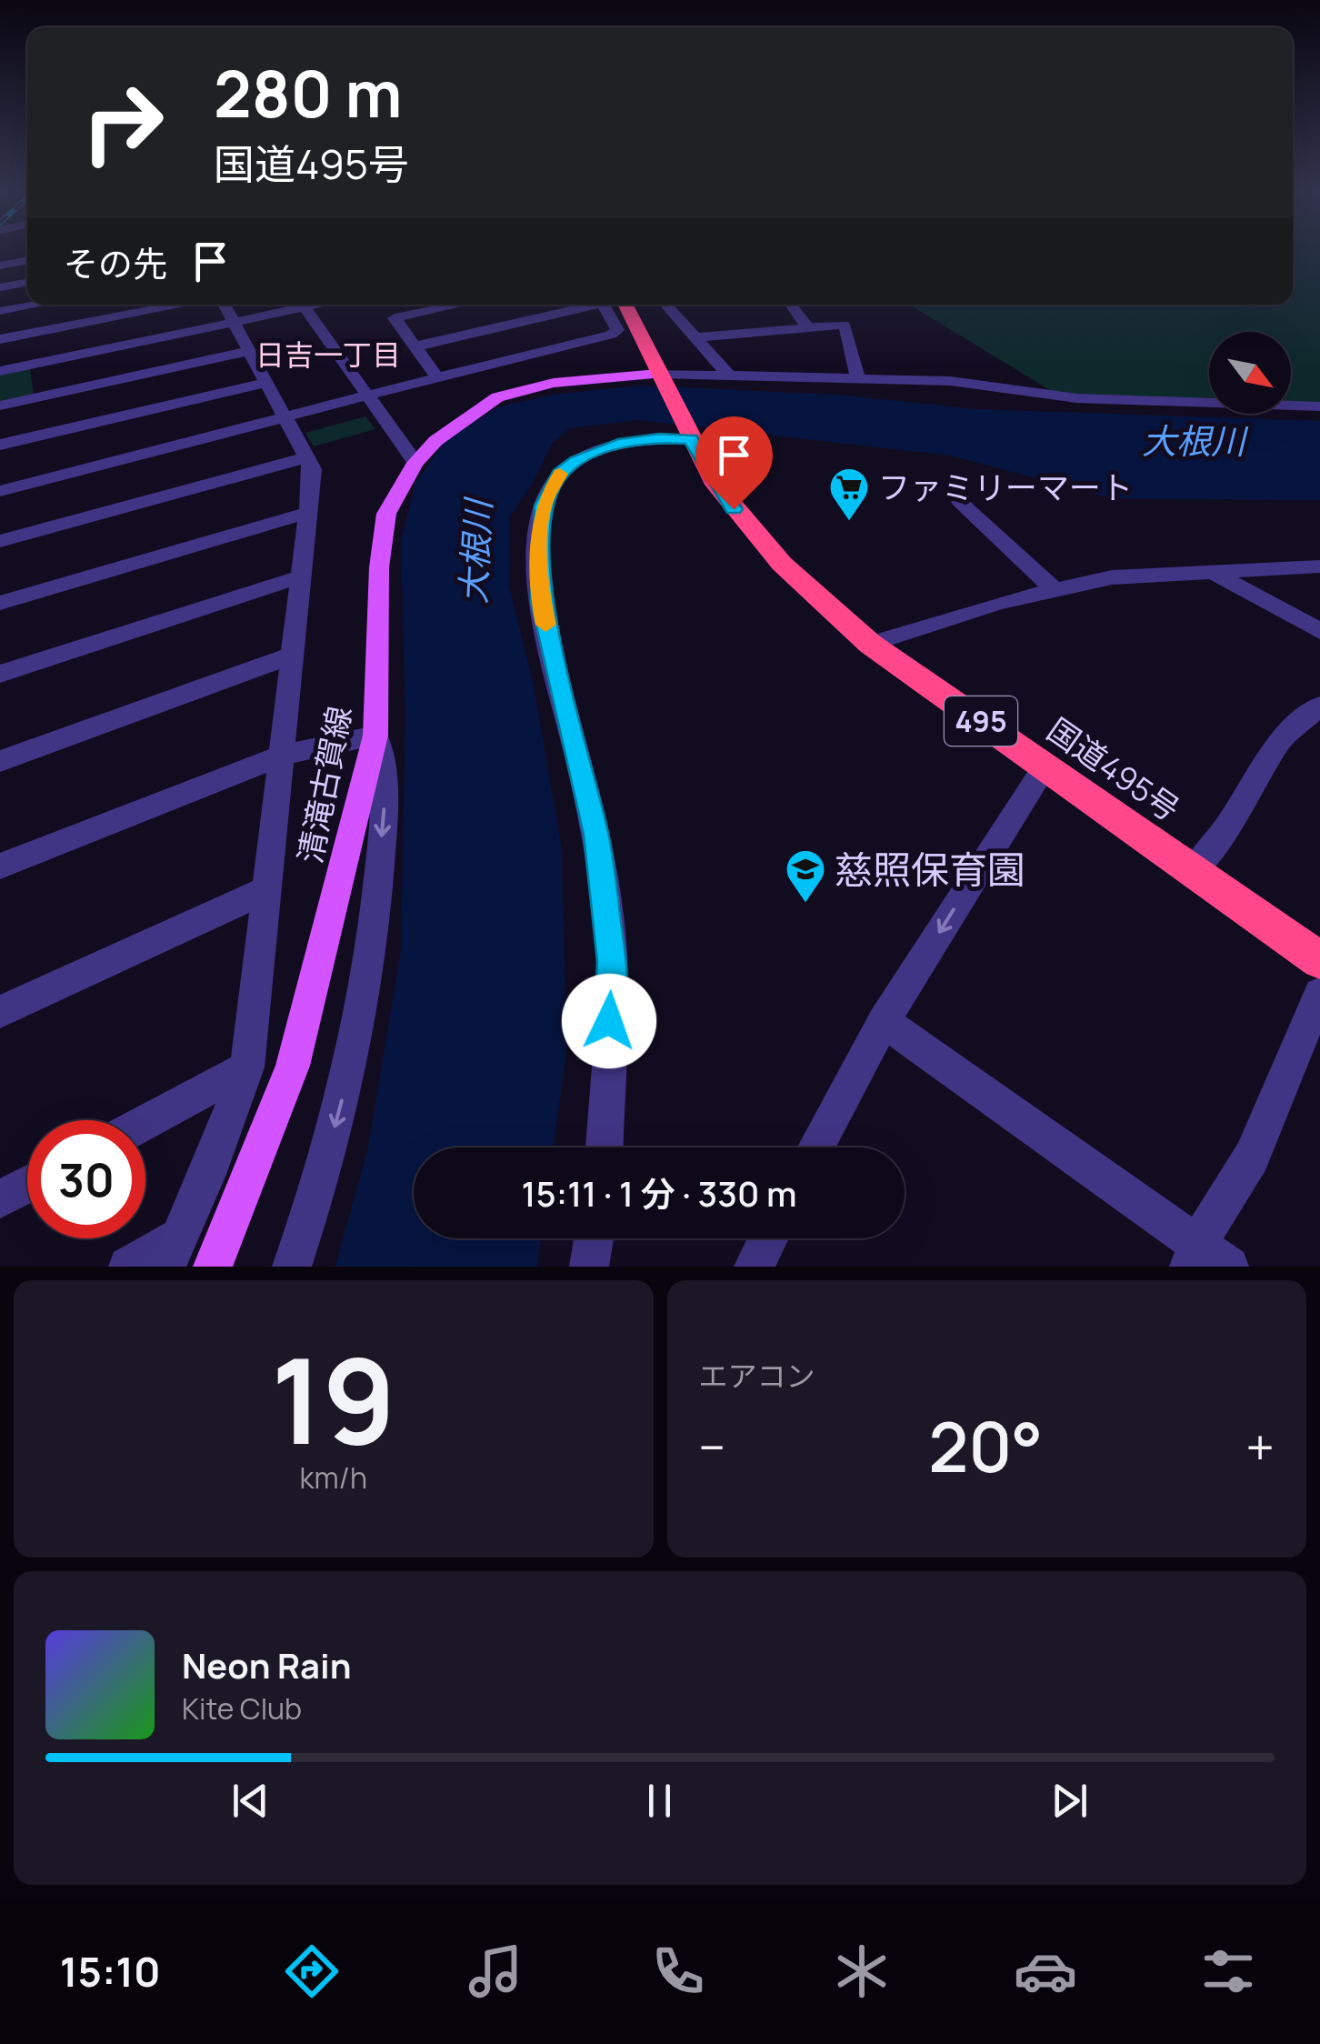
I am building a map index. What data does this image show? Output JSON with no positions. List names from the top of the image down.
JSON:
{
  "streets": {
    "highway": ["495", "国道495号"],
    "main road": ["清滝古賀線"]
  },
  "crossings": [
    ["495", "国道495号"],
    ["495", "清滝古賀線"]
  ],
  "districts": ["日吉一丁目"],
  "water": ["大根川"],
  "places": {
    "supermarket": ["ファミリーマート"],
    "school or university": ["慈照保育園"]
  },
  "north": "bottom right",
  "page": {
    "turn": ["280 m", "国道495号"],
    "then": "その先",
    "limit": "30",
    "trip": "15:11 · 1 分 · 330 m",
    "tile": [
      ["19", "km/h"],
      "エアコン"
    ],
    "heat": ["−", "20°", "+"],
    "song": ["Neon Rain", "Kite Club"],
    "tabs": "15:10"
  }
}
